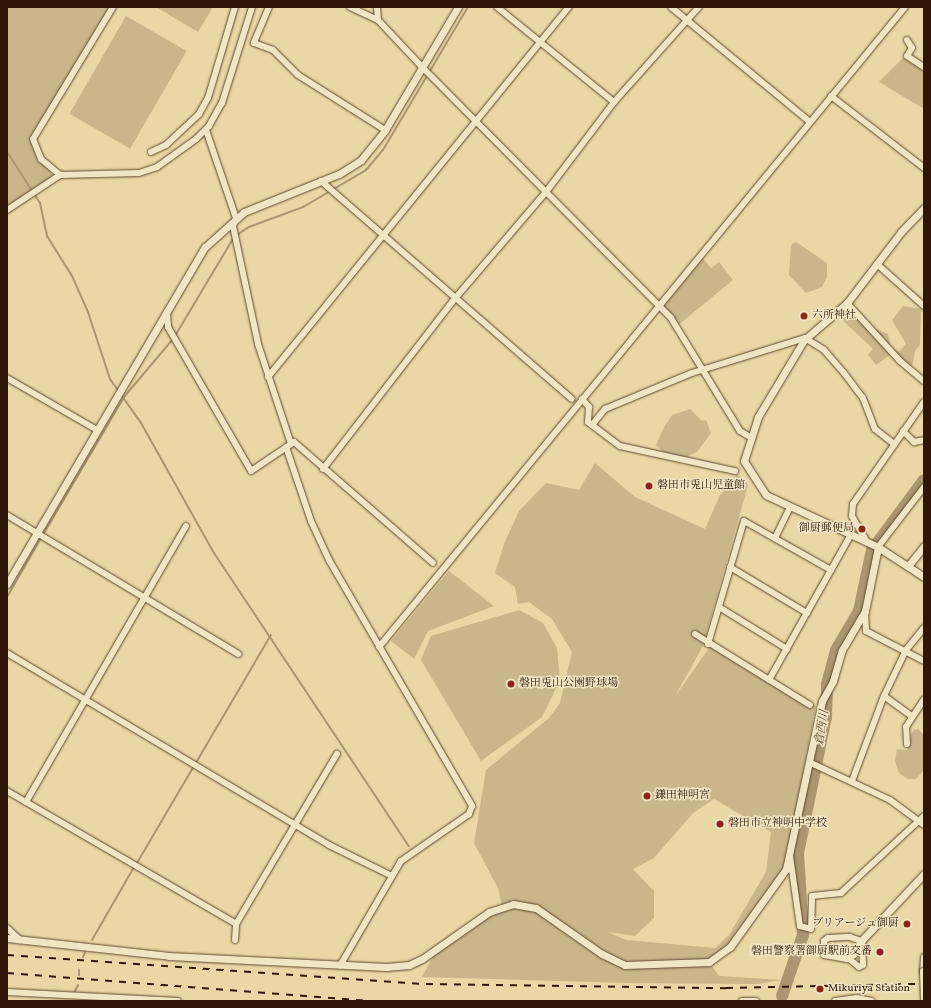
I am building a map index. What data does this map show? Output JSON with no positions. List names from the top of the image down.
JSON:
{
  "water": ["倉西川"],
  "places": [
    "六所神社",
    "磐田市兎山児童館",
    "御厨郵便局",
    "磐田兎山公園野球場",
    "鎌田神明宮",
    "磐田市立神明中学校",
    "ブリアージュ御厨",
    "磐田警察署御厨駅前交番",
    "Mikuriya Station"
  ]
}
